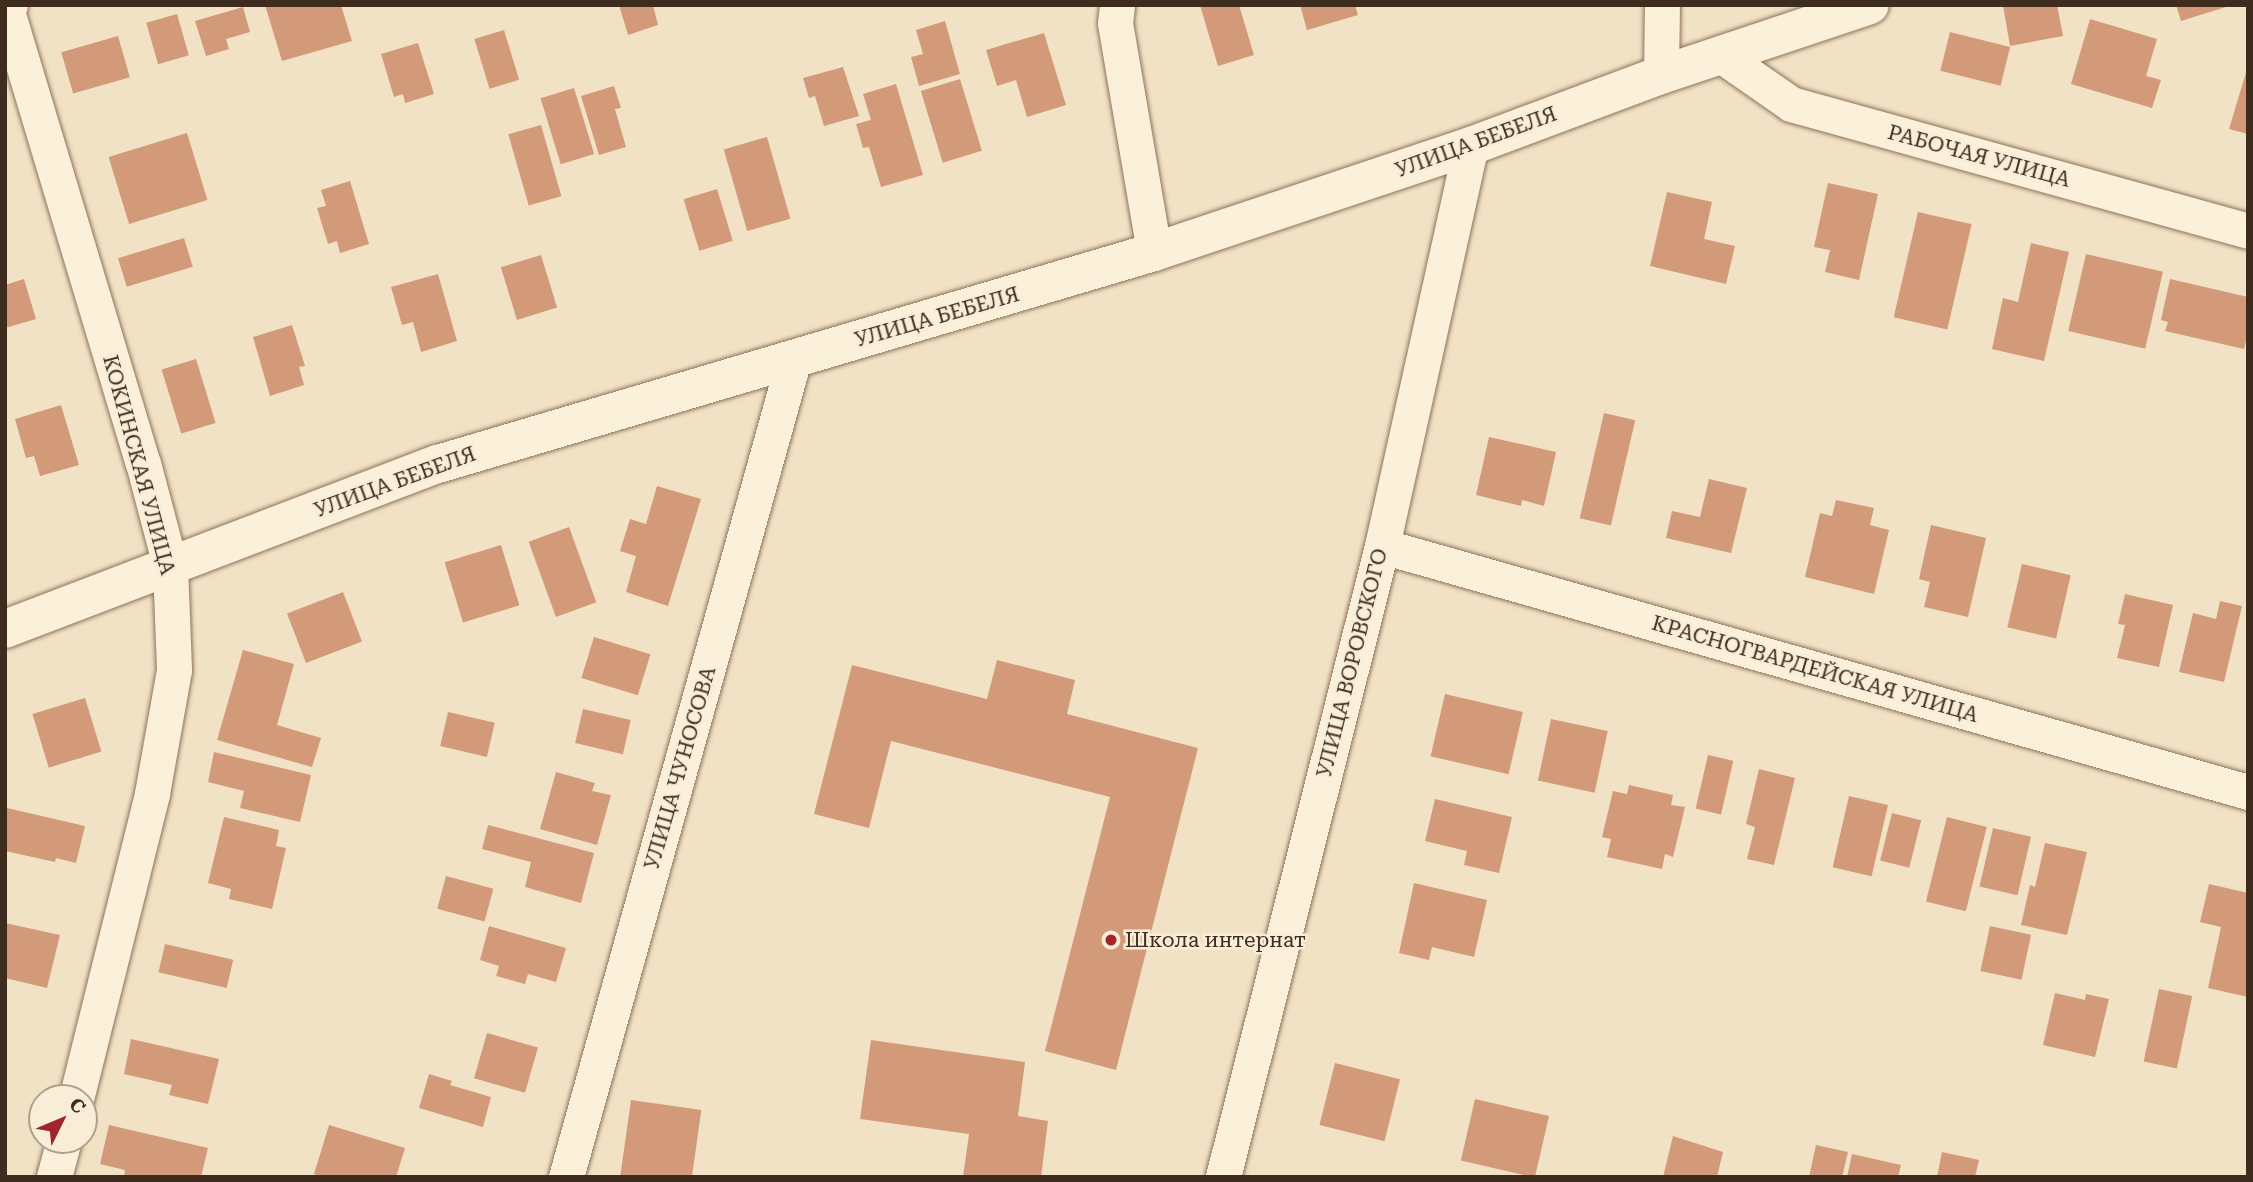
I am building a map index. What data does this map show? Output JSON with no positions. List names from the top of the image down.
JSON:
{
  "streets": {
    "street": [
      "УЛИЦА БЕБЕЛЯ",
      "РАБОЧАЯ УЛИЦА",
      "КОКИНСКАЯ УЛИЦА",
      "УЛИЦА ВОРОВСКОГО",
      "КРАСНОГВАРДЕЙСКАЯ УЛИЦА",
      "УЛИЦА ЧУНОСОВА"
    ]
  },
  "crossings": [
    ["УЛИЦА БЕБЕЛЯ", "РАБОЧАЯ УЛИЦА"],
    ["УЛИЦА БЕБЕЛЯ", "КОКИНСКАЯ УЛИЦА"],
    ["УЛИЦА БЕБЕЛЯ", "УЛИЦА ВОРОВСКОГО"],
    ["УЛИЦА БЕБЕЛЯ", "УЛИЦА ЧУНОСОВА"],
    ["УЛИЦА ВОРОВСКОГО", "КРАСНОГВАРДЕЙСКАЯ УЛИЦА"]
  ],
  "places": ["Школа интернат"],
  "north": "top right"
}
